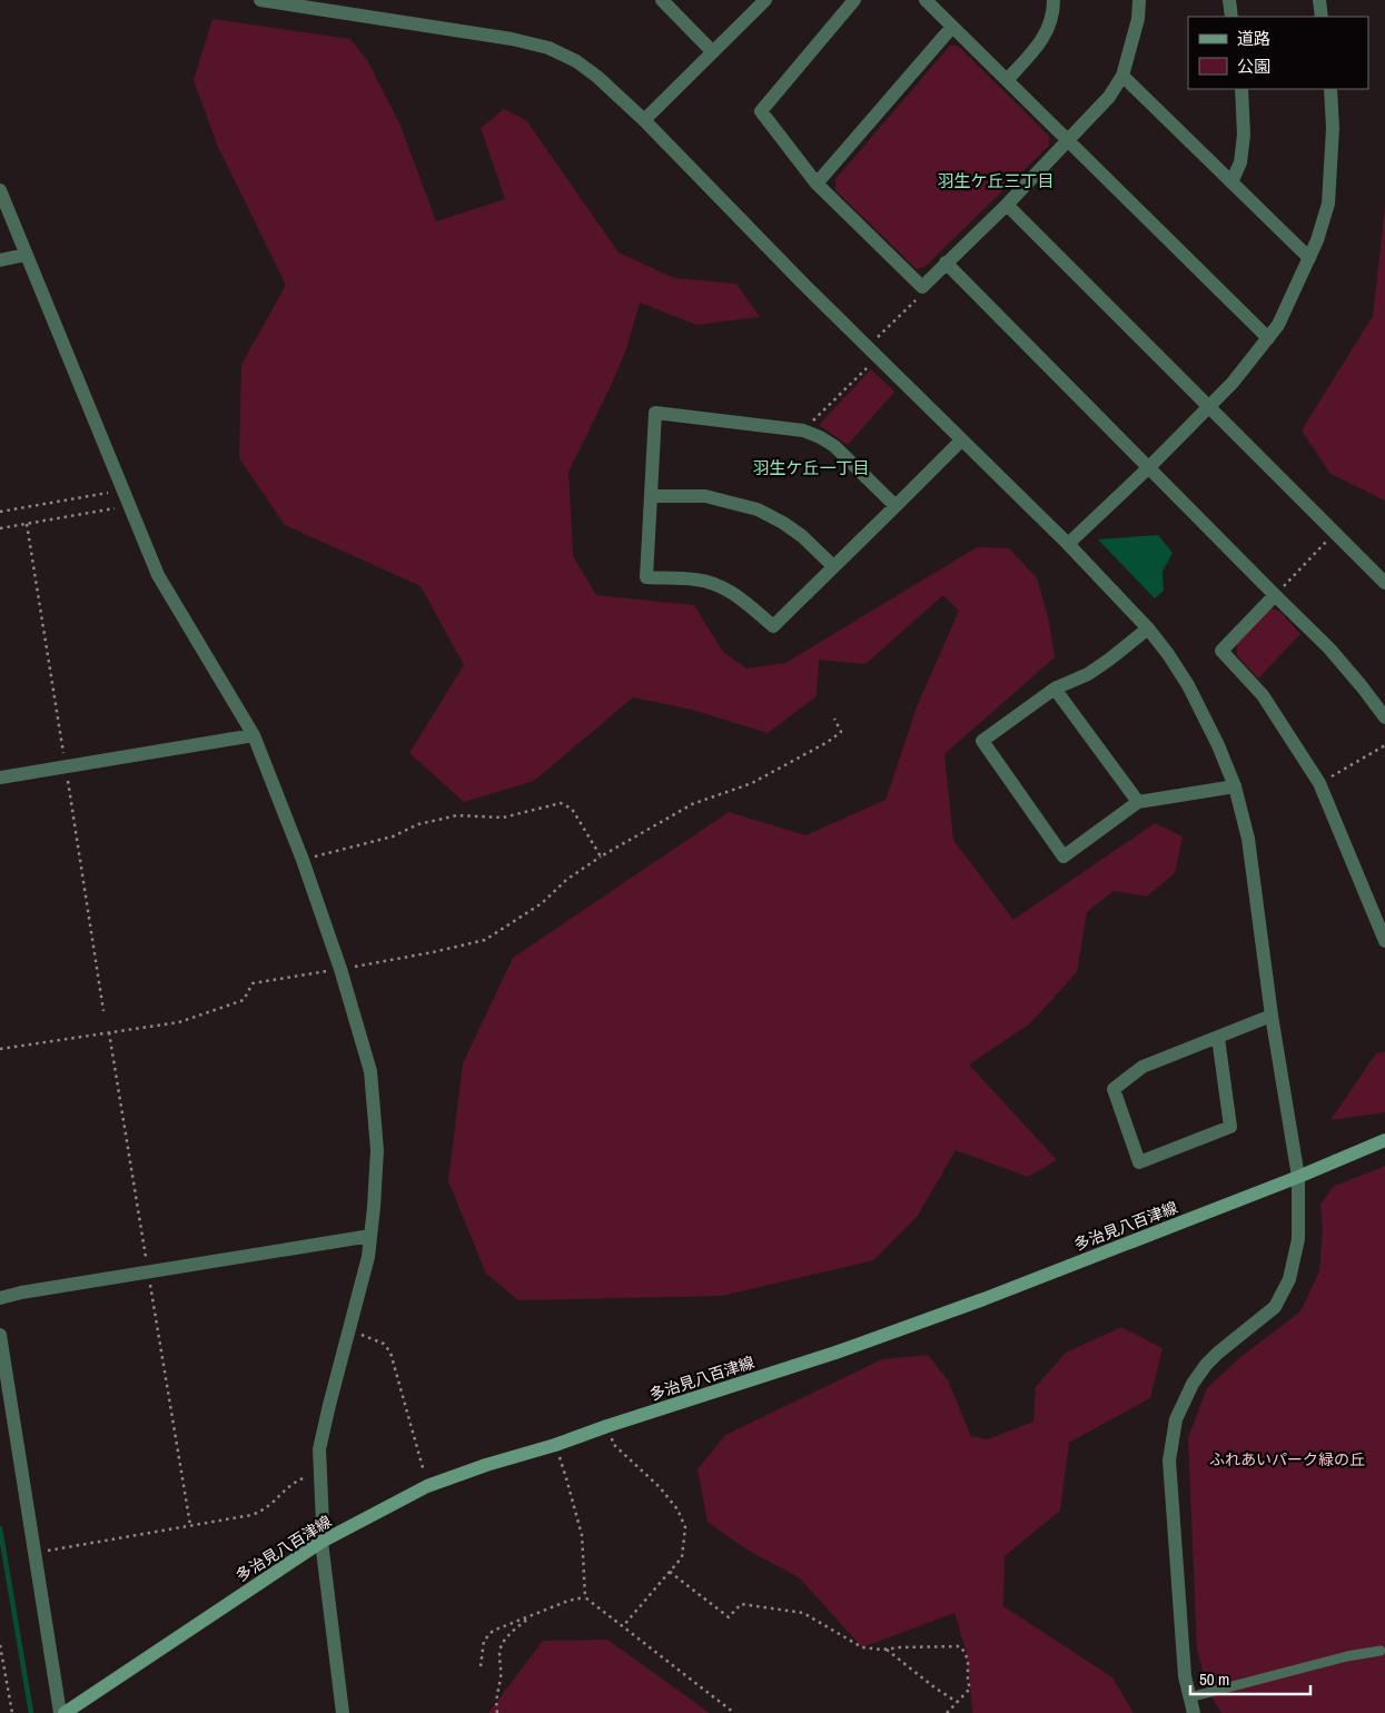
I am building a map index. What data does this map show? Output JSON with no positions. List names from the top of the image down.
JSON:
{
  "streets": {
    "main road": ["多治見八百津線"]
  },
  "districts": ["羽生ケ丘三丁目", "羽生ケ丘一丁目"],
  "parks": ["ふれあいパーク緑の丘"],
  "legend": ["道路", "公園"],
  "scale_bar": "50 m"
}
